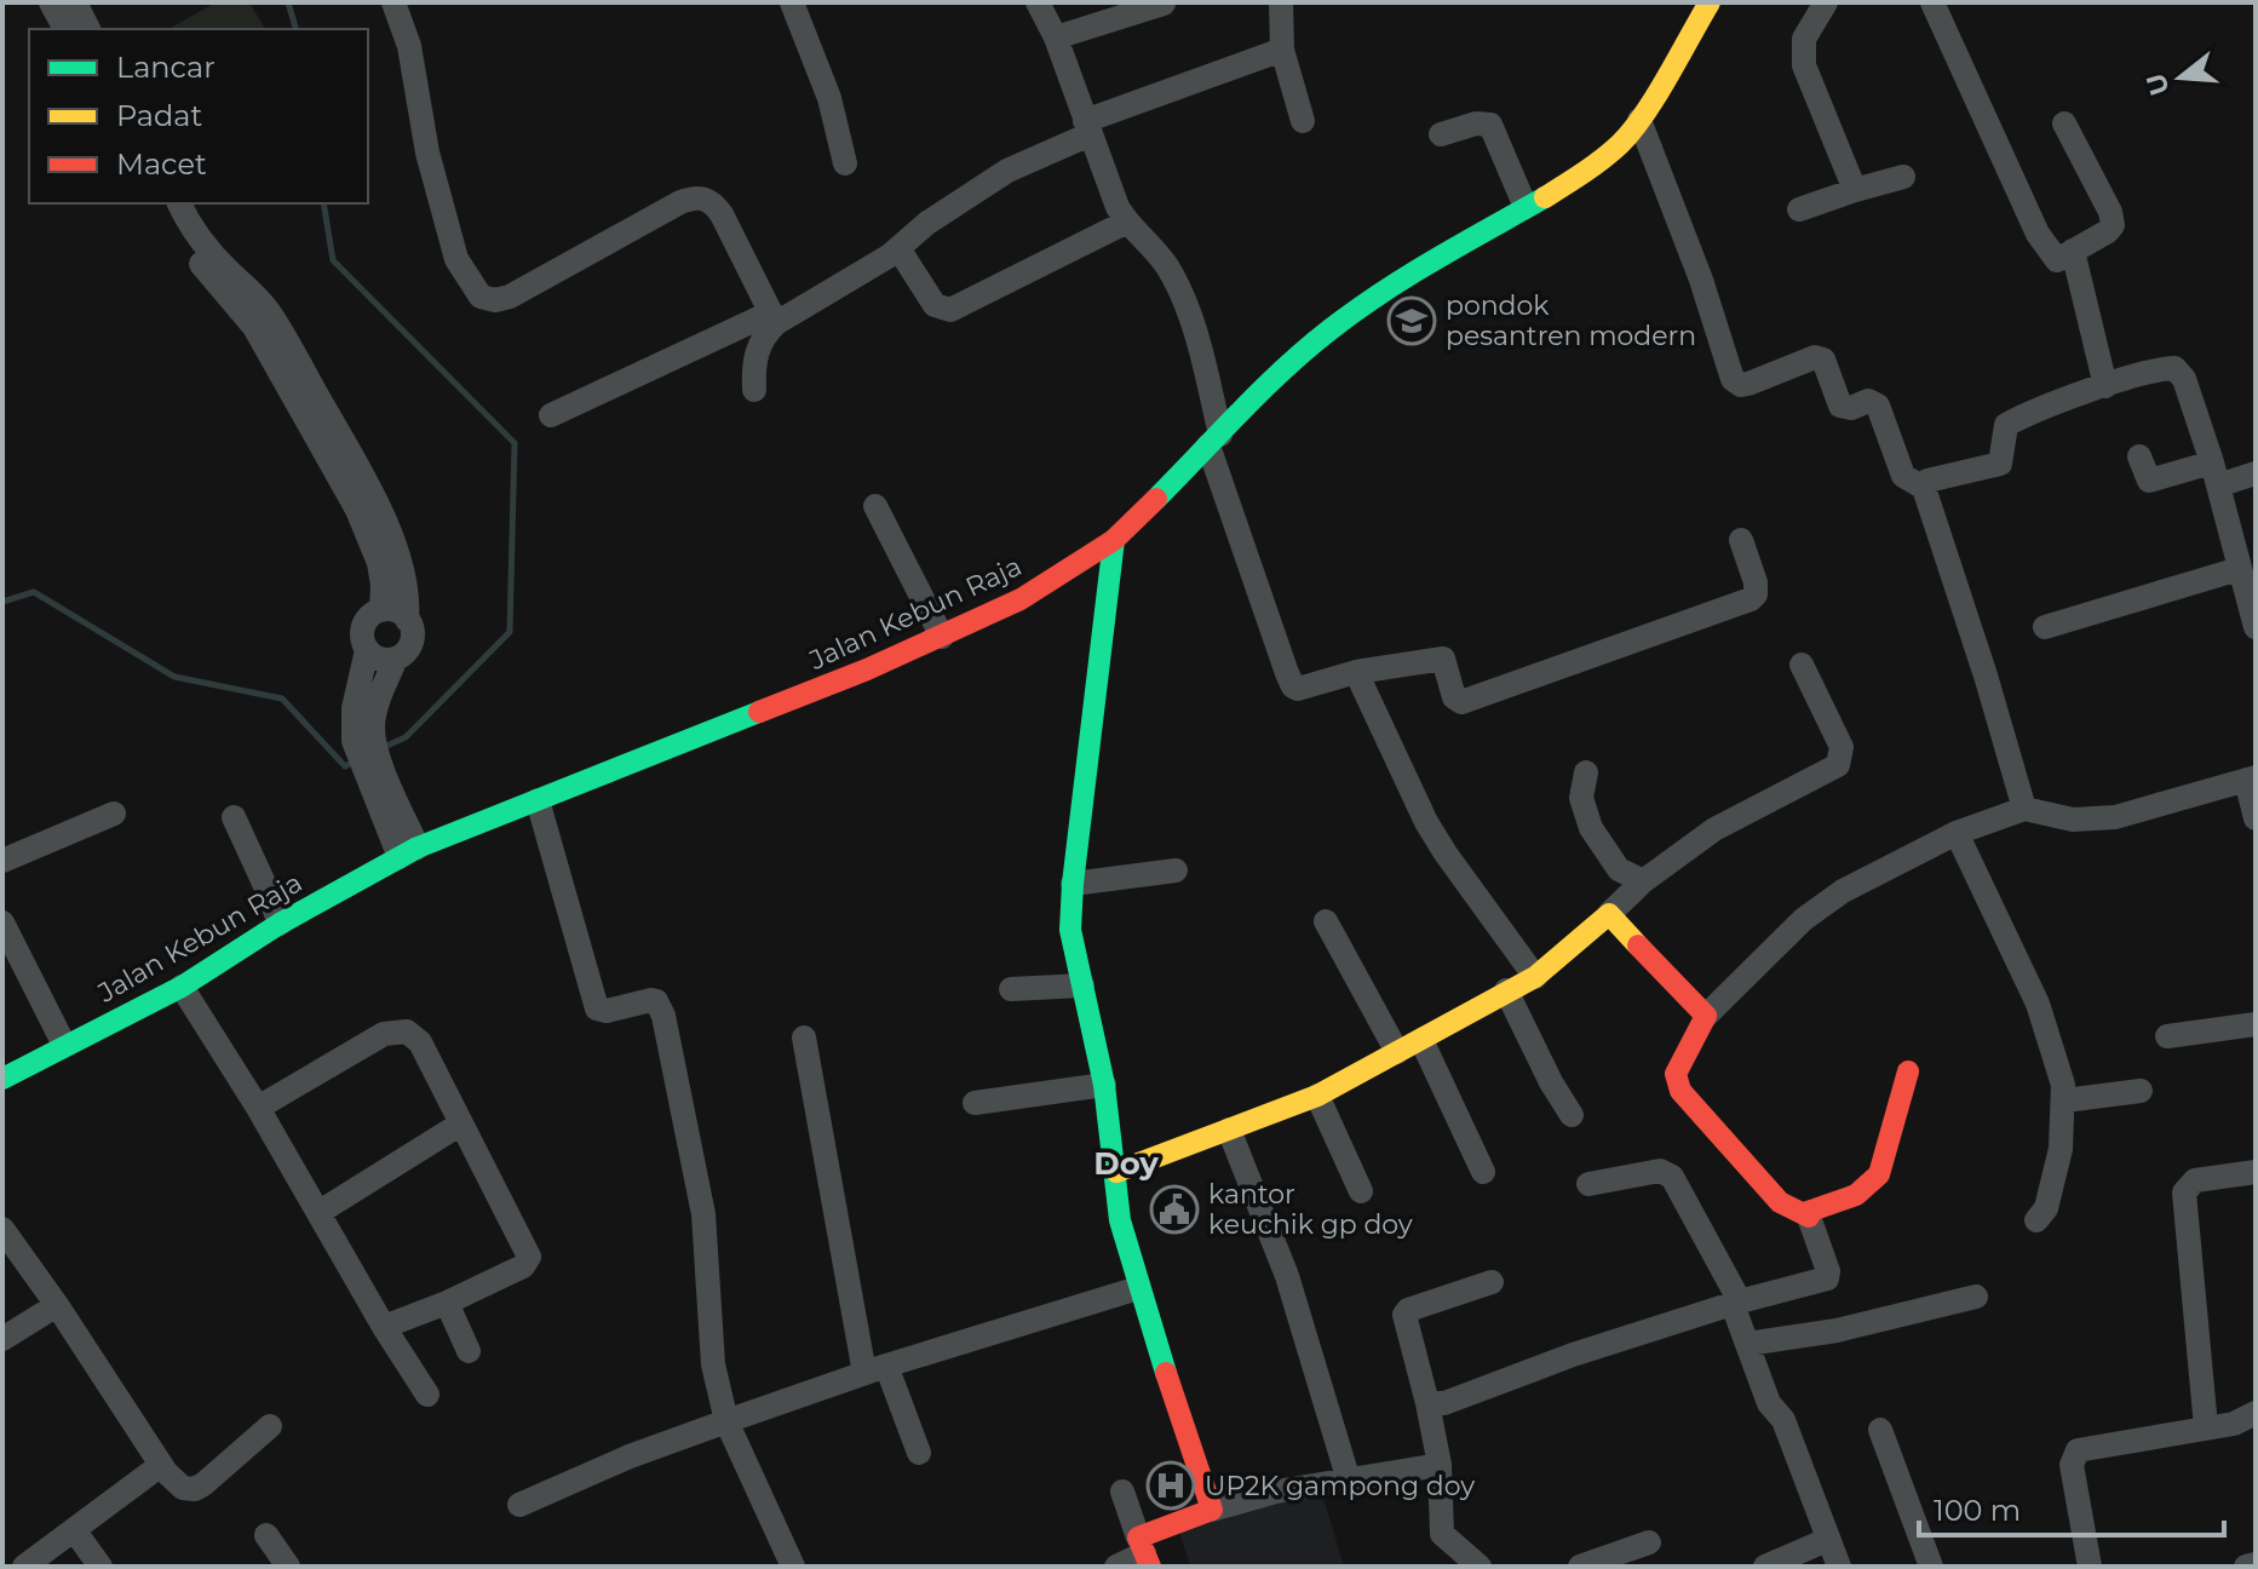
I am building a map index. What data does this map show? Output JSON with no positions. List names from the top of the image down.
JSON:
{
  "streets": {
    "street": ["Jalan Kebun Raja"]
  },
  "districts": ["Doy"],
  "places": {
    "school or university": ["pondok pesantren modern"],
    "public building": ["kantor keuchik gp doy"],
    "hospital": ["UP2K gampong doy"]
  },
  "legend": ["Lancar", "Padat", "Macet"],
  "scale_bar": "100 m",
  "north": "left"
}
